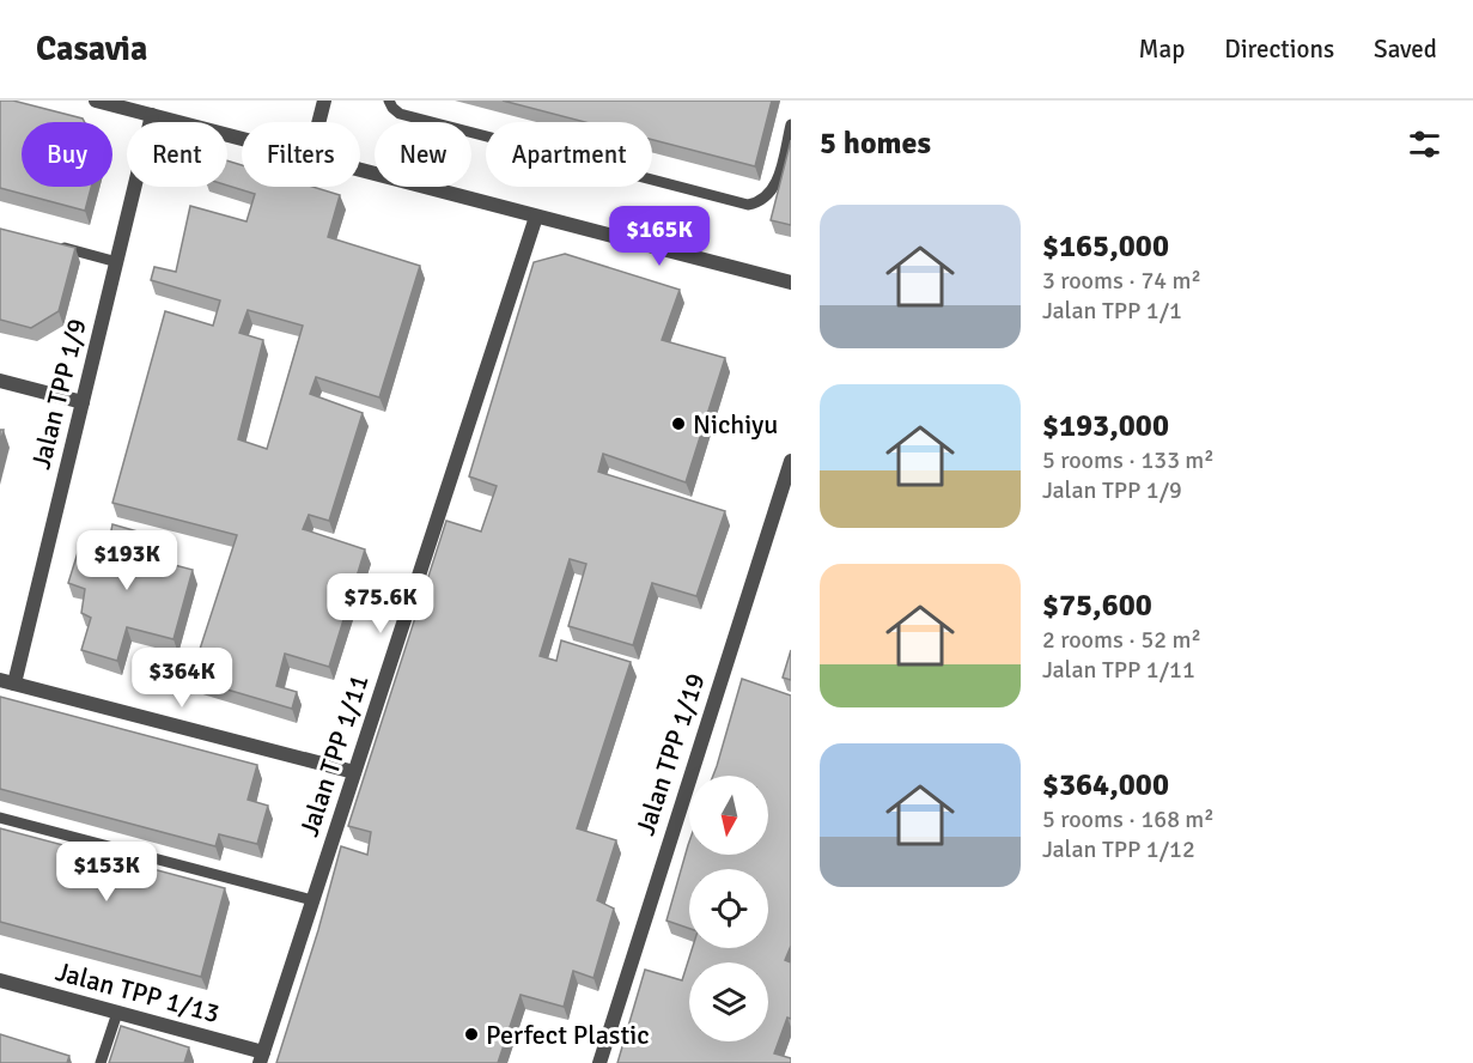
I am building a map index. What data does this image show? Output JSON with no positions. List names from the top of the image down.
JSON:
{
  "streets": {
    "street": [
      "Jalan TPP 1/9",
      "Jalan TPP 1/19",
      "Jalan TPP 1/11",
      "Jalan TPP 1/13"
    ]
  },
  "crossings": [
    ["Jalan TPP 1/11", "Jalan TPP 1/13"]
  ],
  "places": ["Nichiyu", "Perfect Plastic"],
  "north": "bottom",
  "page": {
    "header": "Casavia",
    "nav": ["Map", "Directions", "Saved"],
    "heading": "5 homes",
    "chip": [
      "Buy",
      "Rent",
      "Filters",
      "New",
      "Apartment"
    ],
    "list": [
      {
        "name": "$165,000",
        "note": "3 rooms · 74 m² · Jalan TPP 1/1"
      },
      {
        "name": "$193,000",
        "note": "5 rooms · 133 m² · Jalan TPP 1/9"
      },
      {
        "name": "$75,600",
        "note": "2 rooms · 52 m² · Jalan TPP 1/11"
      },
      {
        "name": "$364,000",
        "note": "5 rooms · 168 m² · Jalan TPP 1/12"
      }
    ],
    "price": [
      "$165K",
      "$193K",
      "$75.6K",
      "$364K",
      "$153K"
    ]
  }
}
